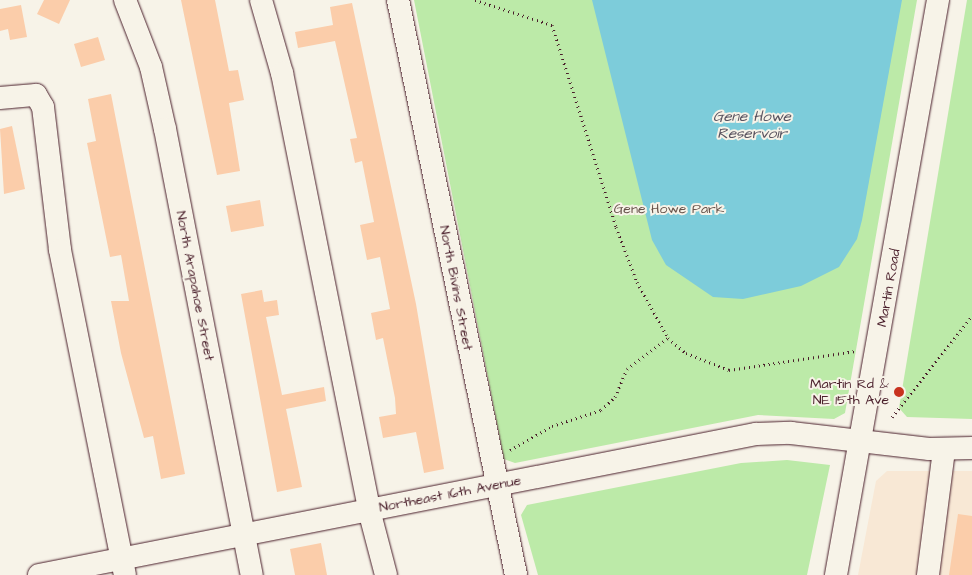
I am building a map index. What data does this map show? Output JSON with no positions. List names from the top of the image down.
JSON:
{
  "streets": {
    "street": [
      "North Arapahoe Street",
      "North Bivins Street",
      "Martin Road",
      "Northeast 16th Avenue"
    ]
  },
  "crossings": [
    ["North Arapahoe Street", "Northeast 16th Avenue"],
    ["North Bivins Street", "Northeast 16th Avenue"],
    ["Martin Road", "Northeast 16th Avenue"]
  ],
  "water": ["Gene Howe Reservoir"],
  "parks": ["Gene Howe Park"],
  "places": ["Martin Rd & NE 15th Ave"]
}
